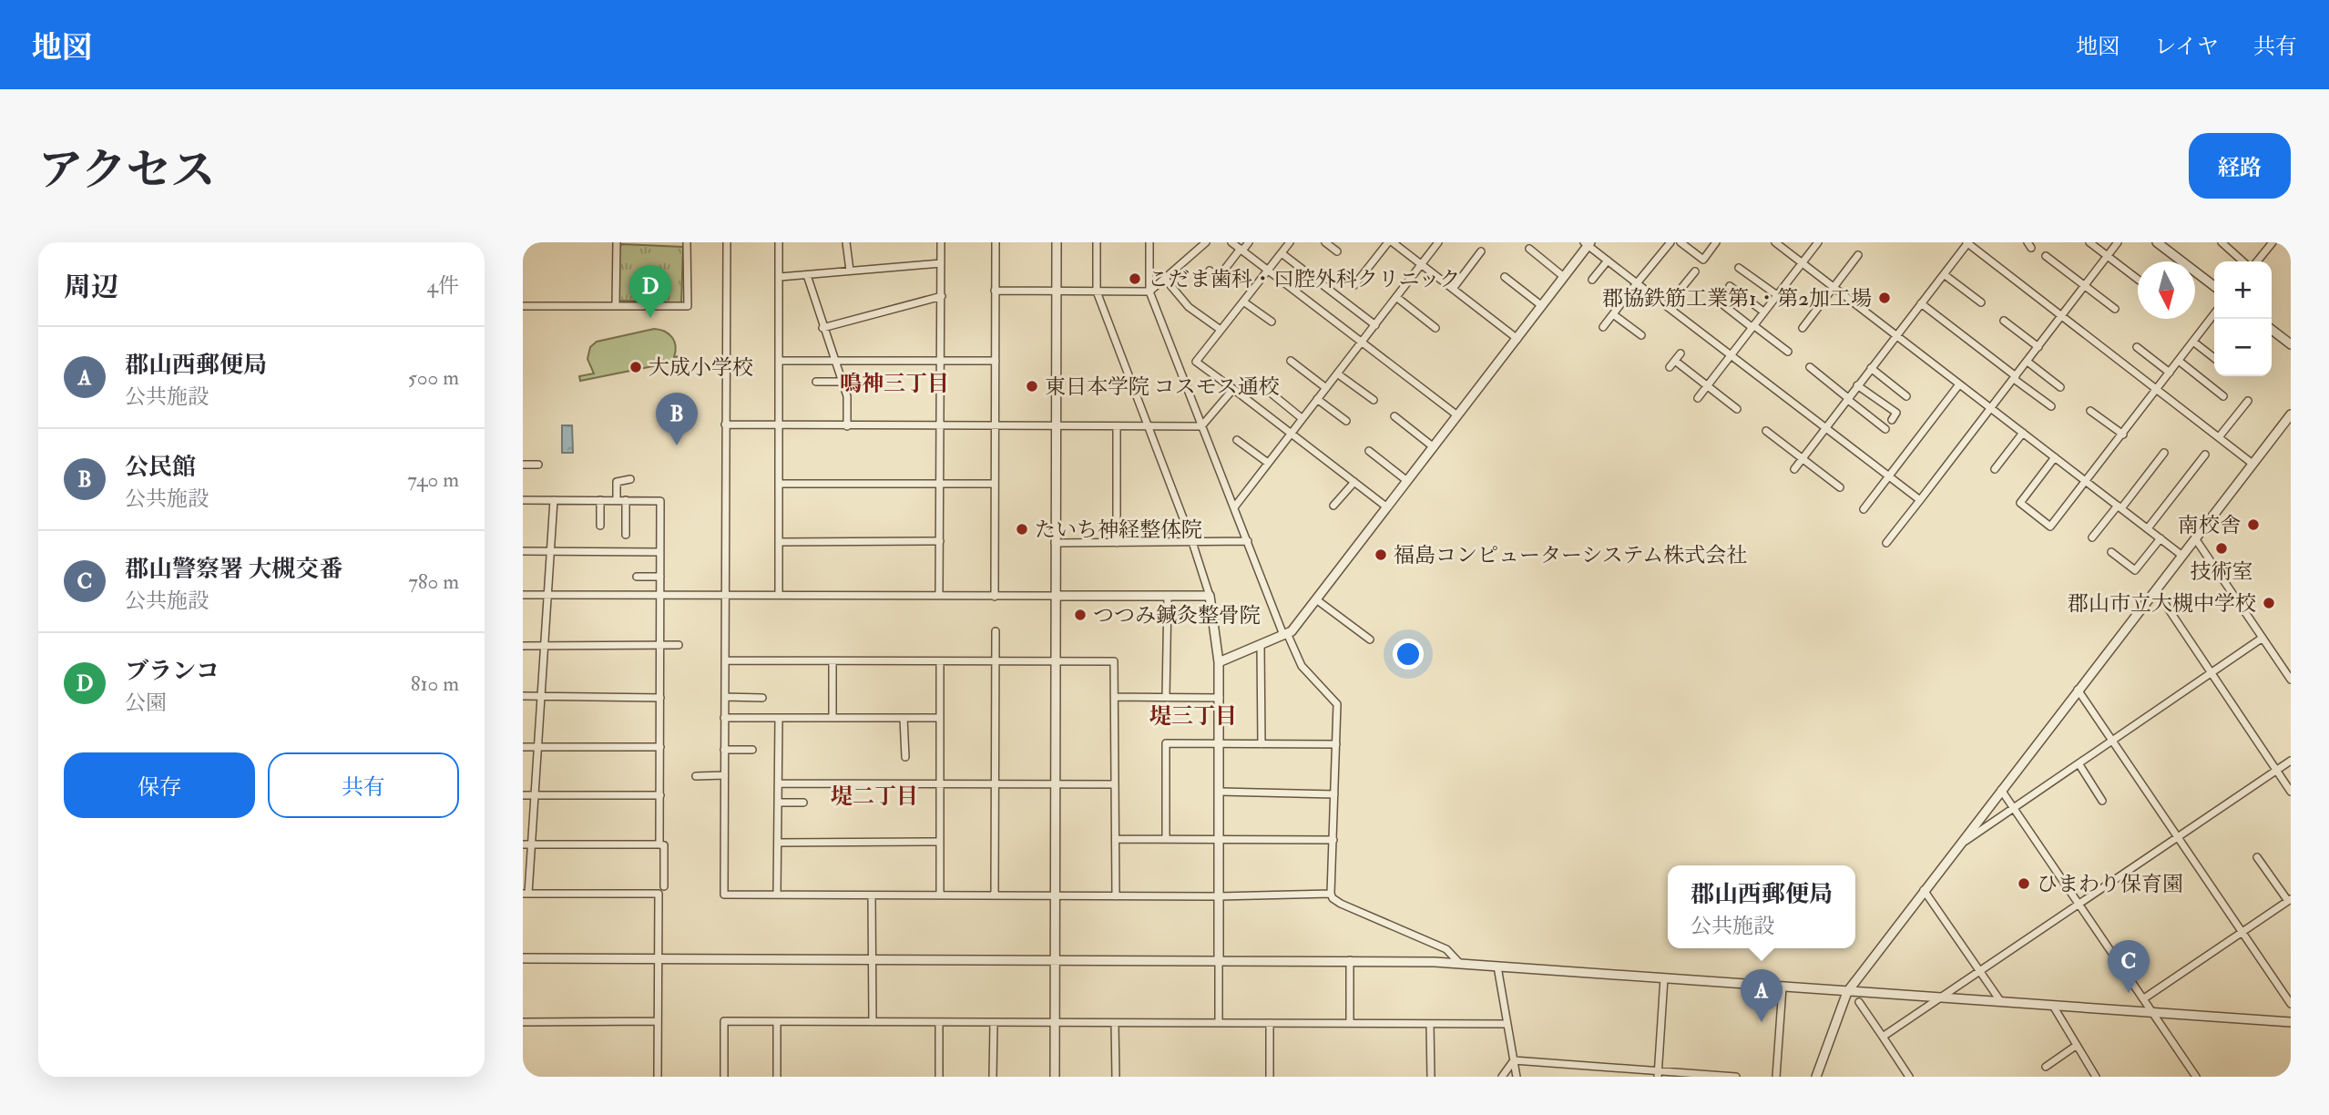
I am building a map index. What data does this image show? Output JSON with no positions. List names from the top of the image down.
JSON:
{
  "districts": ["鳴神三丁目", "堤三丁目", "堤二丁目"],
  "places": [
    "こだま歯科・口腔外科クリニック",
    "郡協鉄筋工業第1・第2加工場",
    "大成小学校",
    "東日本学院 コスモス通校",
    "南校舎",
    "たいち神経整体院",
    "技術室",
    "福島コンピューターシステム株式会社",
    "郡山市立大槻中学校",
    "つつみ鍼灸整骨院",
    "ひまわり保育園"
  ],
  "north": "bottom",
  "page": {
    "header": "地図",
    "nav": ["地図", "レイヤ", "共有"],
    "buttons": [
      "経路",
      ["保存", "共有"]
    ],
    "title": "アクセス",
    "heading": ["周辺", "4件"],
    "map_buttons": ["+", "−"],
    "pins": [
      "D",
      "B",
      "C",
      "A"
    ],
    "list": [
      {
        "mark": "A",
        "name": "郡山西郵便局",
        "note": "公共施設",
        "value": "500 m"
      },
      {
        "mark": "B",
        "name": "公民館",
        "note": "公共施設",
        "value": "740 m"
      },
      {
        "mark": "C",
        "name": "郡山警察署 大槻交番",
        "note": "公共施設",
        "value": "780 m"
      },
      {
        "mark": "D",
        "name": "ブランコ",
        "note": "公園",
        "value": "810 m"
      }
    ],
    "popup": ["郡山西郵便局", "公共施設"]
  }
}
